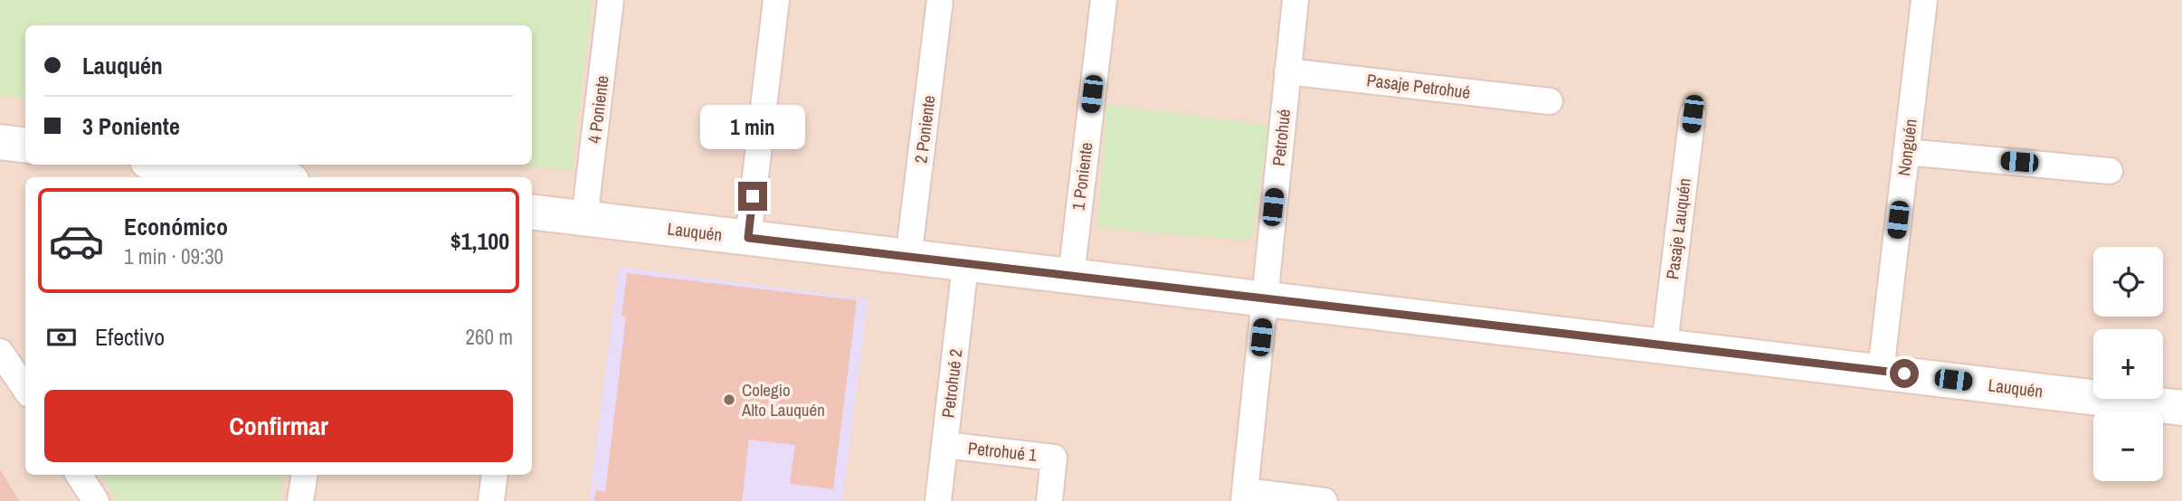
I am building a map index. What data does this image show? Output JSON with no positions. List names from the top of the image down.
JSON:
{
  "streets": {
    "street": [
      "Pasaje Petrohué",
      "4 Poniente",
      "2 Poniente",
      "Petrohué",
      "Nonguén",
      "1 Poniente",
      "Pasaje Lauquén",
      "Lauquén",
      "Petrohué 2",
      "Petrohué 1"
    ]
  },
  "crossings": [
    ["Pasaje Petrohué", "Petrohué"],
    ["4 Poniente", "Lauquén"],
    ["2 Poniente", "Lauquén"],
    ["Petrohué", "Lauquén"],
    ["Nonguén", "Lauquén"],
    ["1 Poniente", "Lauquén"],
    ["Pasaje Lauquén", "Lauquén"],
    ["Lauquén", "Petrohué 2"],
    ["Petrohué 2", "Petrohué 1"]
  ],
  "places": ["Colegio Alto Lauquén"],
  "page": {
    "banner": ["Lauquén", "3 Poniente"],
    "bubble": "1 min",
    "list": [
      {
        "name": "Económico",
        "note": "1 min · 09:30",
        "value": "$1,100"
      }
    ],
    "map_buttons": ["+", "−"],
    "pay": ["Efectivo", "260 m"],
    "buttons": "Confirmar"
  }
}
